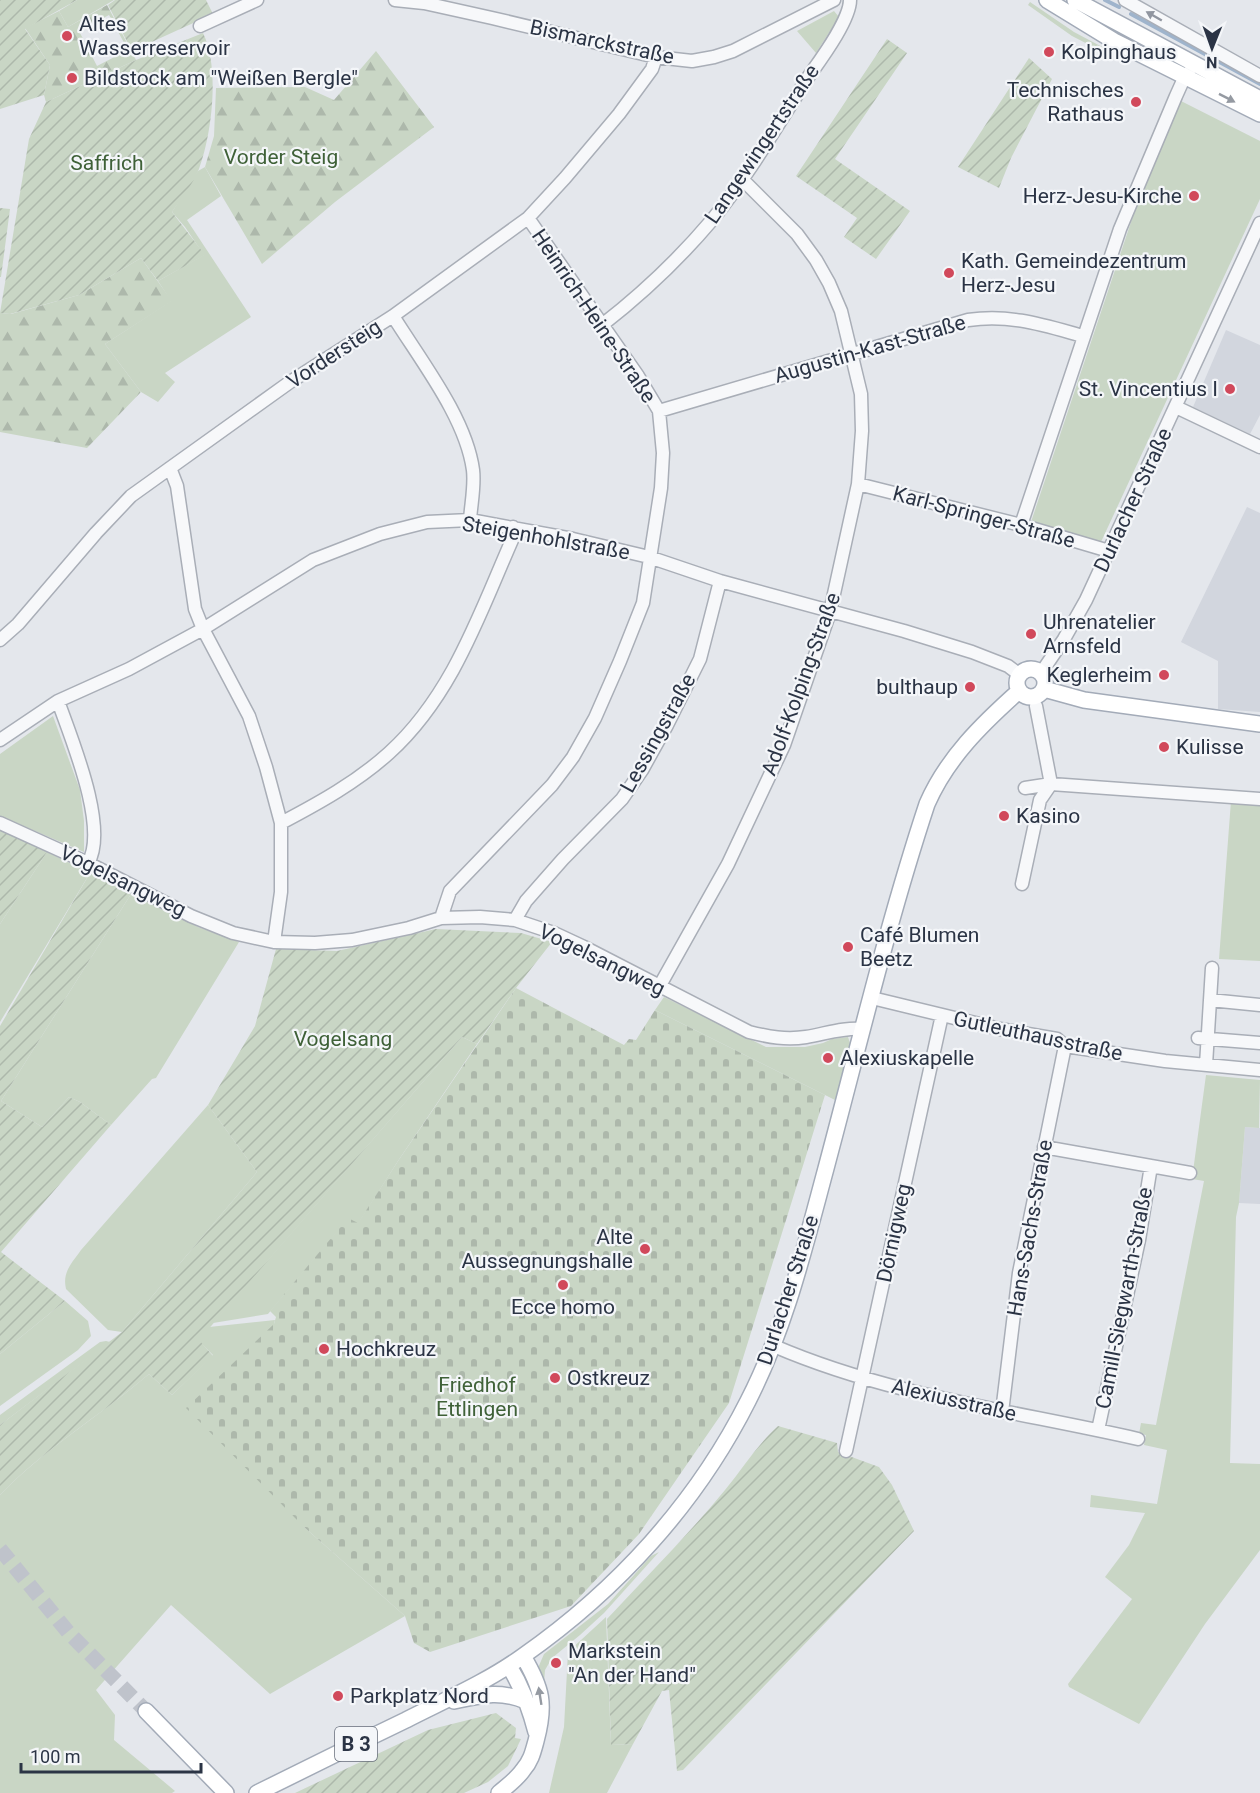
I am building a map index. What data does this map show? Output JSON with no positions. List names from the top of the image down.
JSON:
{
  "streets": {
    "main road": ["Durlacher Straße", "B 3"],
    "street": [
      "Bismarckstraße",
      "Langewingertstraße",
      "Heinrich-Heine-Straße",
      "Augustin-Kast-Straße",
      "Vordersteig",
      "Karl-Springer-Straße",
      "Steigenhohlstraße",
      "Adolf-Kolping-Straße",
      "Lessingstraße",
      "Vogelsangweg",
      "Gutleuthausstraße",
      "Hans-Sachs-Straße",
      "Dörnigweg",
      "Camill-Siegwarth-Straße",
      "Alexiusstraße"
    ]
  },
  "crossings": [
    ["Bismarckstraße", "Vordersteig"],
    ["Langewingertstraße", "Heinrich-Heine-Straße"],
    ["Langewingertstraße", "Adolf-Kolping-Straße"],
    ["Heinrich-Heine-Straße", "Augustin-Kast-Straße"],
    ["Heinrich-Heine-Straße", "Vordersteig"],
    ["Heinrich-Heine-Straße", "Steigenhohlstraße"],
    ["Heinrich-Heine-Straße", "Vogelsangweg"],
    ["Augustin-Kast-Straße", "Adolf-Kolping-Straße"],
    ["Durlacher Straße", "Karl-Springer-Straße"],
    ["Durlacher Straße", "Steigenhohlstraße"],
    ["Durlacher Straße", "Vogelsangweg"],
    ["Durlacher Straße", "Gutleuthausstraße"],
    ["Durlacher Straße", "Alexiusstraße"],
    ["Karl-Springer-Straße", "Adolf-Kolping-Straße"],
    ["Steigenhohlstraße", "Adolf-Kolping-Straße"],
    ["Steigenhohlstraße", "Lessingstraße"],
    ["Adolf-Kolping-Straße", "Vogelsangweg"],
    ["Lessingstraße", "Vogelsangweg"],
    ["Gutleuthausstraße", "Hans-Sachs-Straße"],
    ["Gutleuthausstraße", "Dörnigweg"],
    ["Hans-Sachs-Straße", "Camill-Siegwarth-Straße"],
    ["Hans-Sachs-Straße", "Alexiusstraße"],
    ["Dörnigweg", "Alexiusstraße"],
    ["Camill-Siegwarth-Straße", "Alexiusstraße"]
  ],
  "parks": [
    "Vorder Steig",
    "Saffrich",
    "Vogelsang",
    "Friedhof Ettlingen"
  ],
  "places": [
    "Altes Wasserreservoir",
    "Kolpinghaus",
    "Bildstock am \"Weißen Bergle\"",
    "Technisches Rathaus",
    "Herz-Jesu-Kirche",
    "Kath. Gemeindezentrum Herz-Jesu",
    "St. Vincentius I",
    "Uhrenatelier Arnsfeld",
    "Keglerheim",
    "bulthaup",
    "Kulisse",
    "Kasino",
    "Café Blumen Beetz",
    "Alexiuskapelle",
    "Alte Aussegnungshalle",
    "Ecce homo",
    "Hochkreuz",
    "Ostkreuz",
    "Markstein \"An der Hand\"",
    "Parkplatz Nord"
  ],
  "scale_bar": "100 m",
  "north": "bottom"
}
